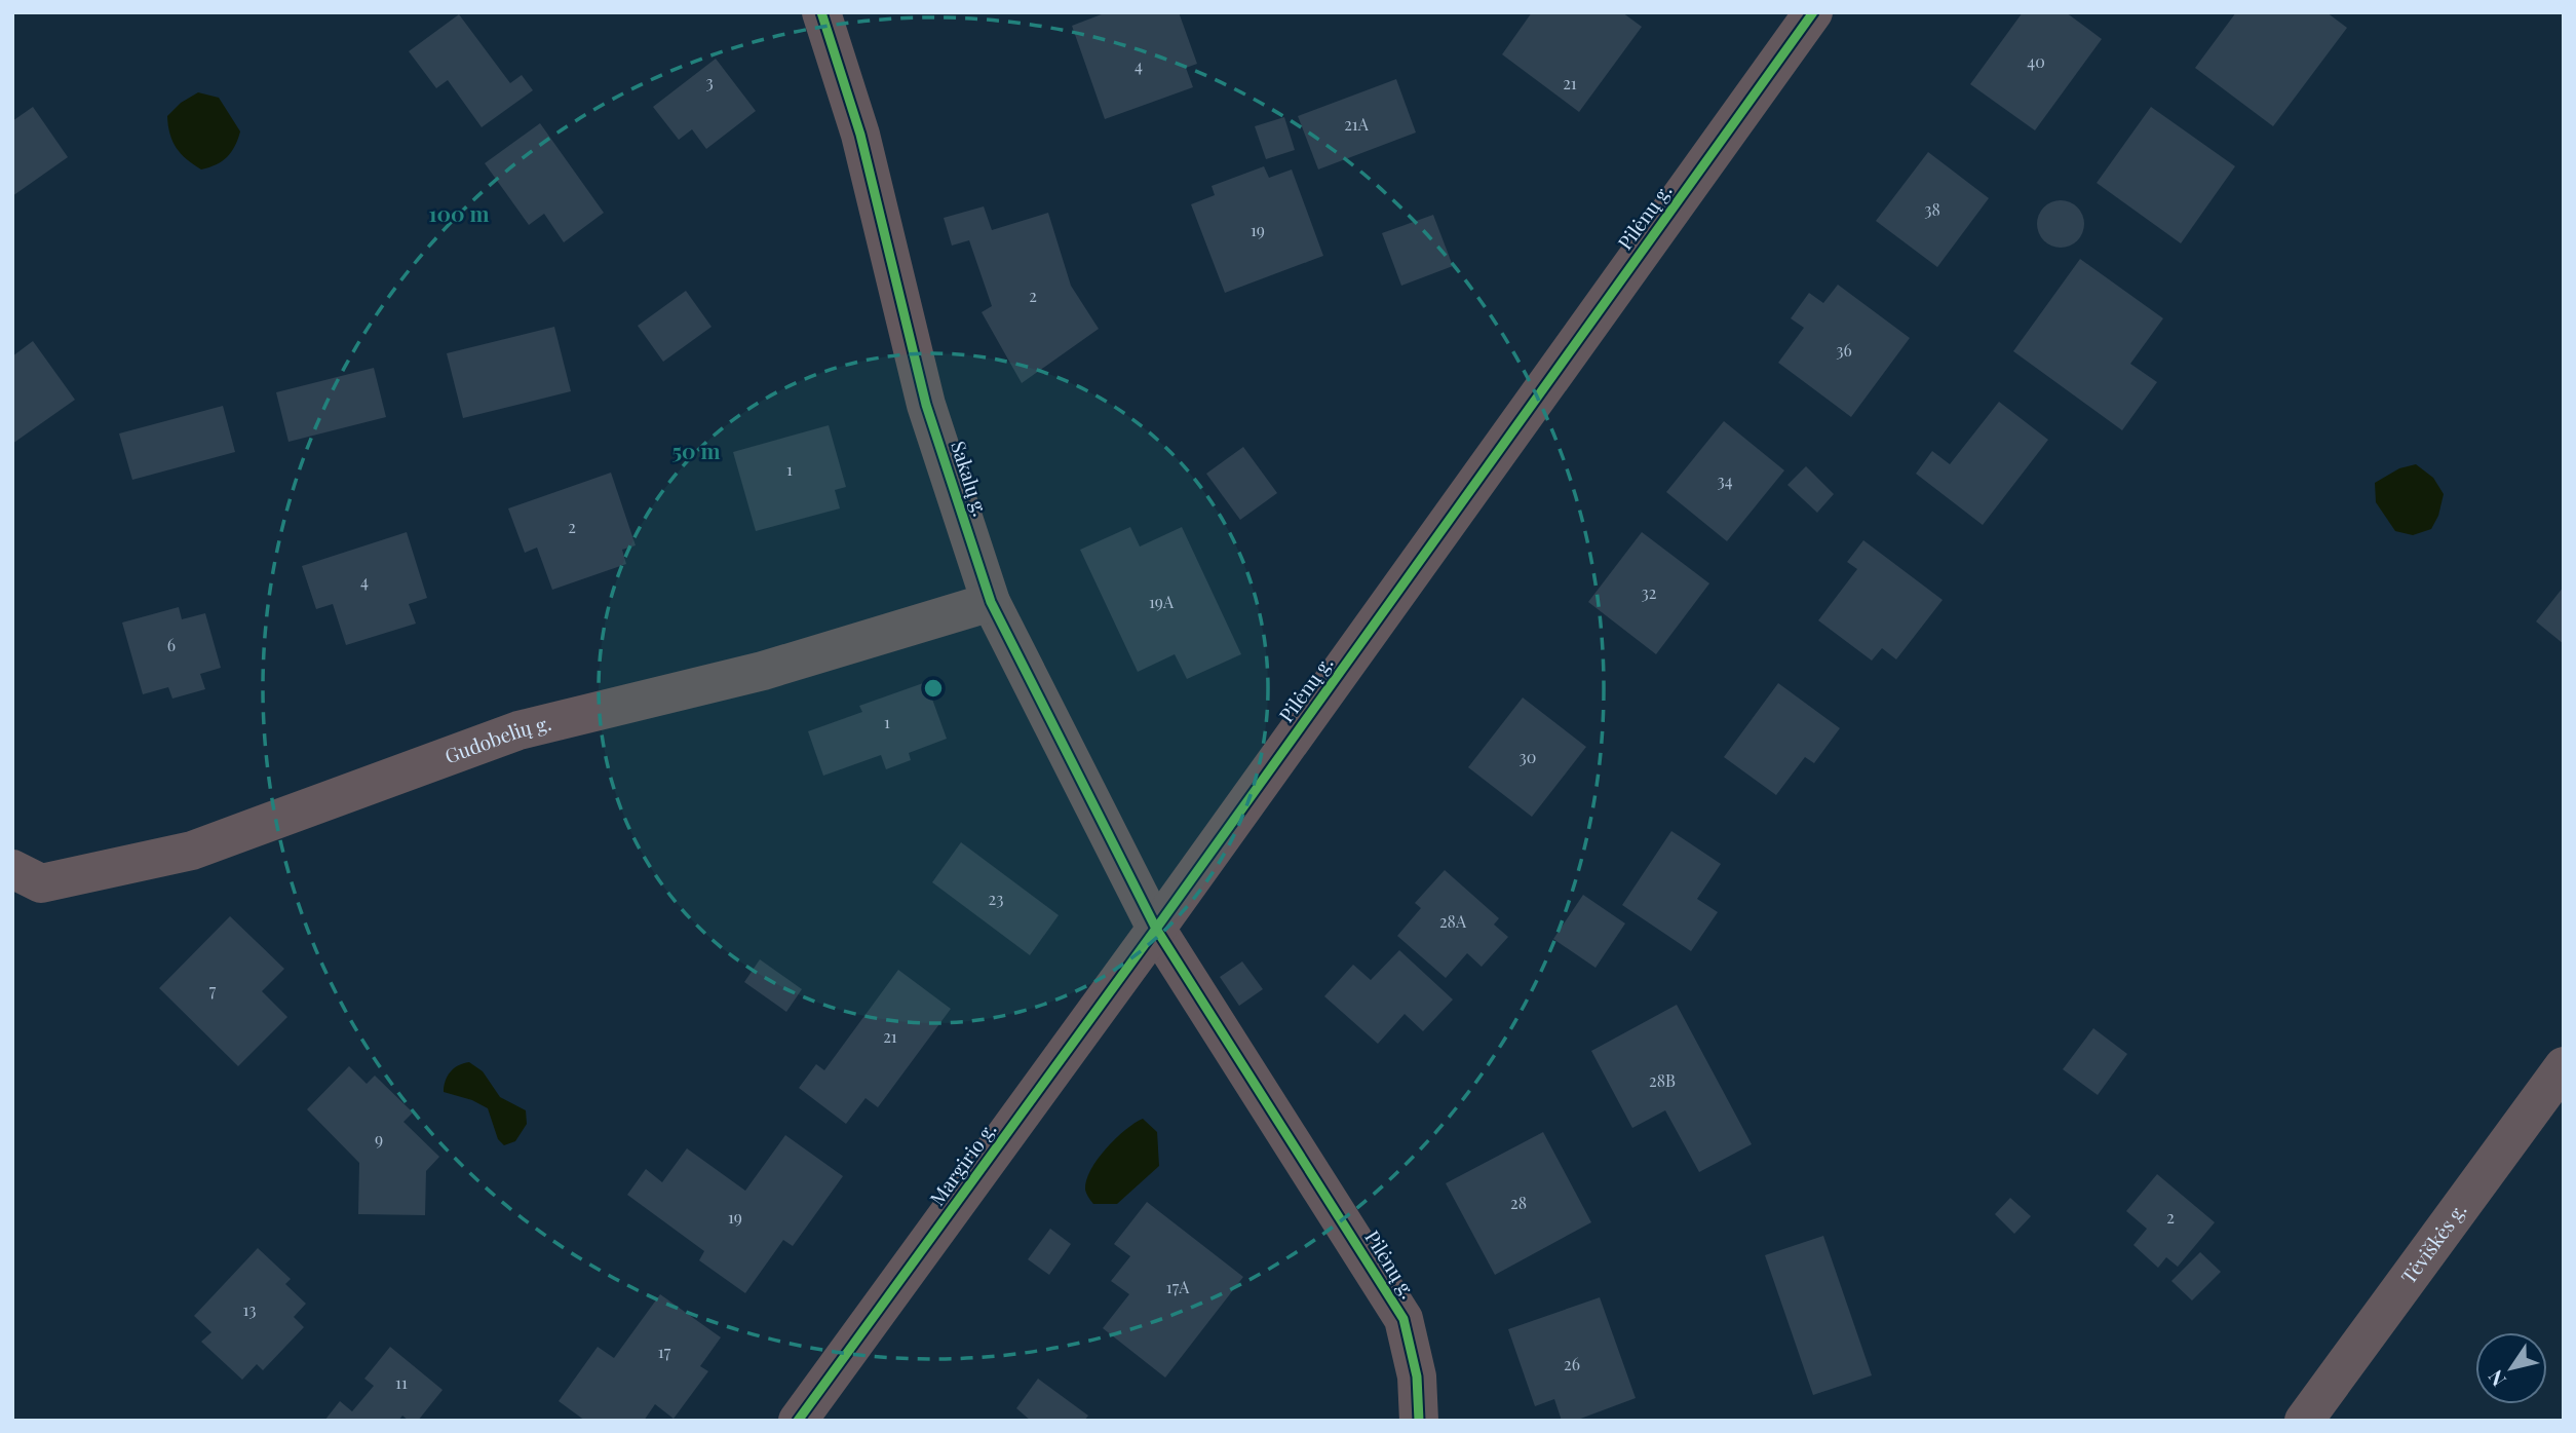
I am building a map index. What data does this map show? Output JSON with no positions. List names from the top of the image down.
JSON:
{
  "streets": {
    "street": [
      "Pilėnų g.",
      "Sakalų g.",
      "Gudobelių g.",
      "Margirio g.",
      "Tėviškės g."
    ]
  },
  "crossings": [
    ["Pilėnų g.", "Sakalų g."],
    ["Pilėnų g.", "Margirio g."],
    ["Sakalų g.", "Gudobelių g."],
    ["Sakalų g.", "Margirio g."]
  ],
  "house_numbers": [
    "40",
    "4",
    "3",
    "21",
    "21A",
    "38",
    "19",
    "2",
    "36",
    "1",
    "34",
    "2",
    "4",
    "32",
    "19A",
    "6",
    "1",
    "30",
    "23",
    "28A",
    "7",
    "21",
    "28B",
    "9",
    "28",
    "19",
    "2",
    "17A",
    "13",
    "17",
    "26",
    "11"
  ],
  "north": "bottom left",
  "rings": ["100 m", "50 m"]
}
